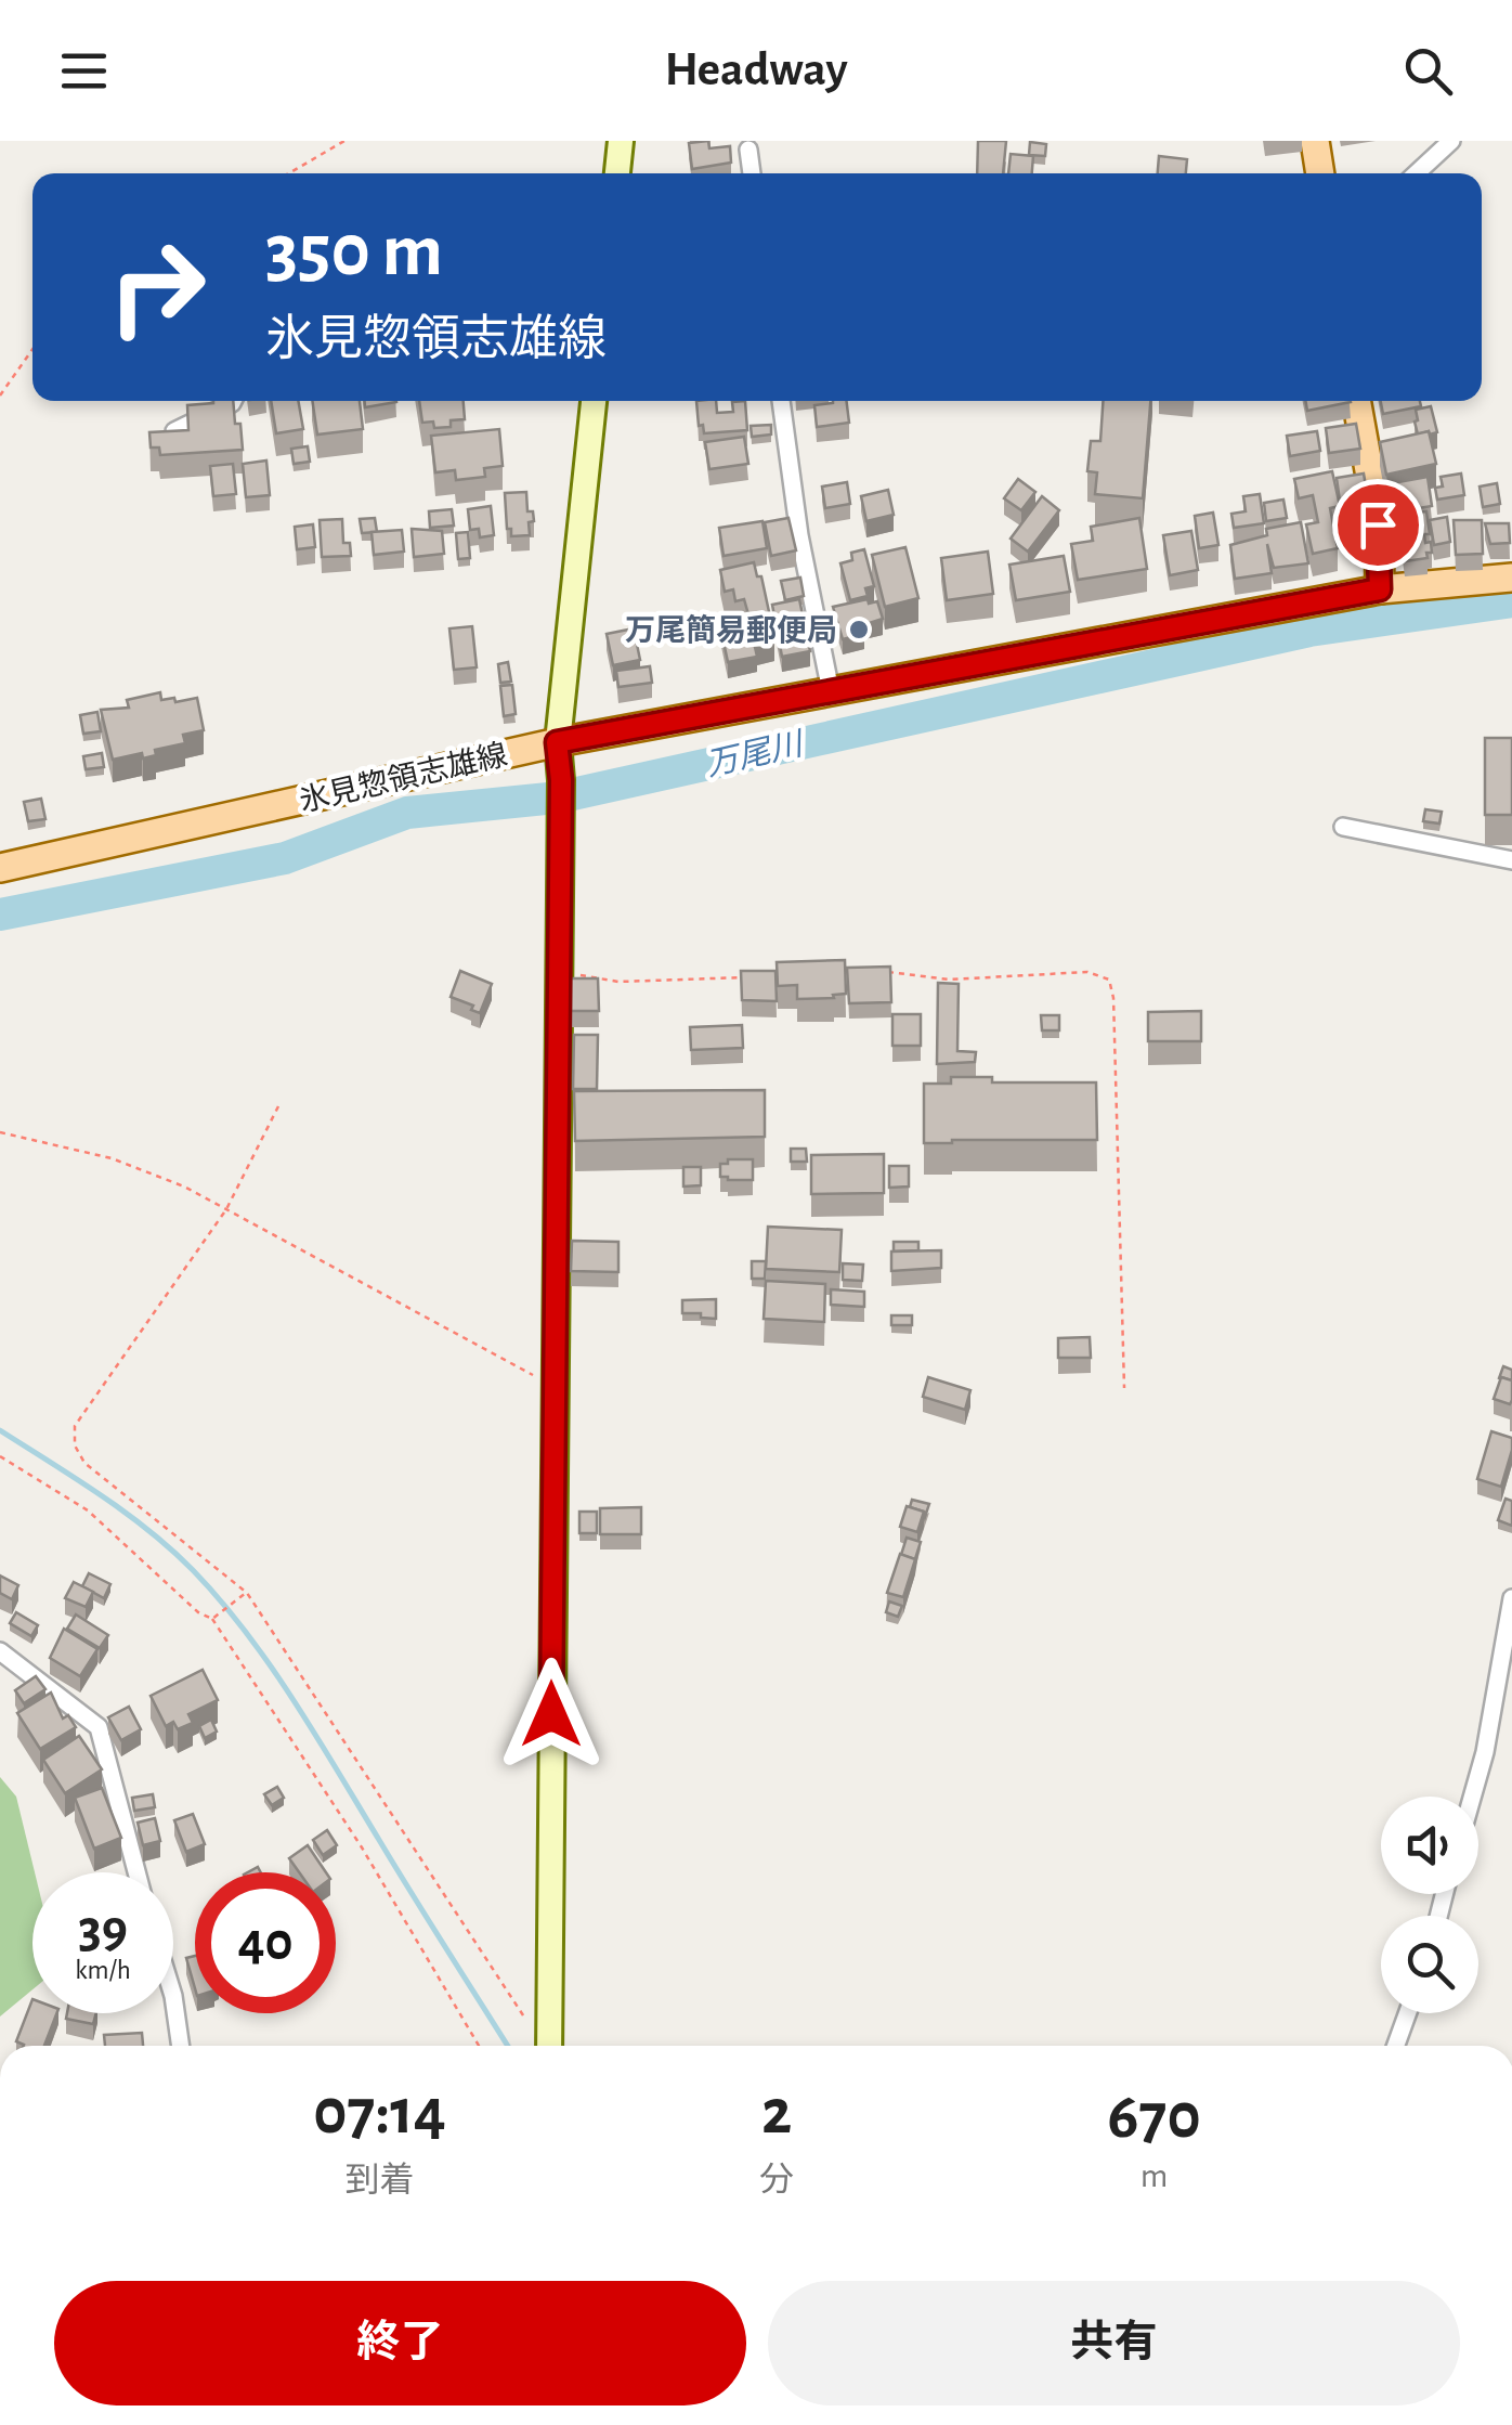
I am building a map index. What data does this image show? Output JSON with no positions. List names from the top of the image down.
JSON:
{
  "streets": {
    "main road": ["氷見惣領志雄線"]
  },
  "water": ["万尾川"],
  "places": ["万尾簡易郵便局"],
  "page": {
    "header": "Headway",
    "turn": ["350 m", "氷見惣領志雄線"],
    "speed": "39 km/h",
    "limit": "40",
    "eta": [
      "07:14",
      "到着",
      "2",
      "分",
      "670",
      "m"
    ],
    "buttons": ["終了", "共有"]
  }
}
